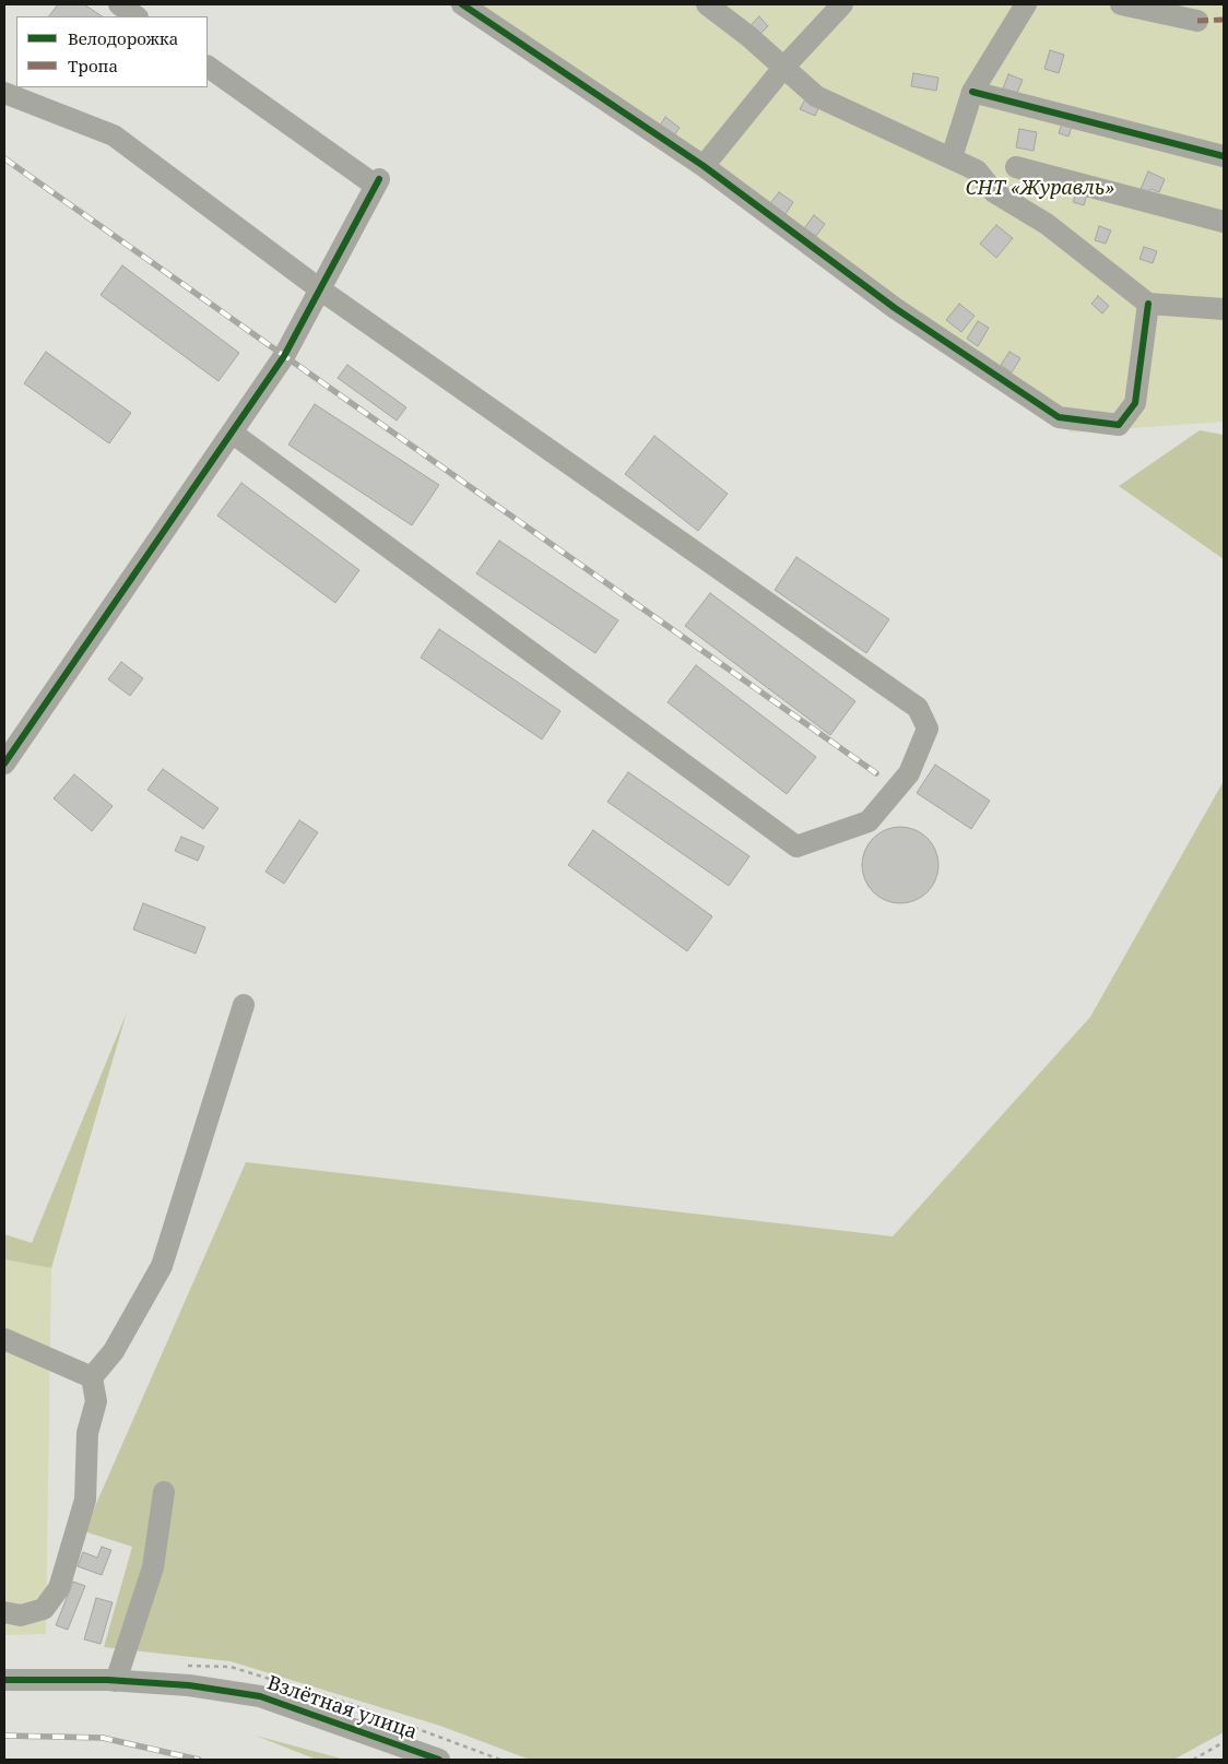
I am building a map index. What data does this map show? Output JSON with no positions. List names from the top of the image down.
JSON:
{
  "streets": {
    "street": ["Взлётная улица"]
  },
  "parks": ["СНТ «Журавль»"],
  "legend": ["Велодорожка", "Тропа"]
}
